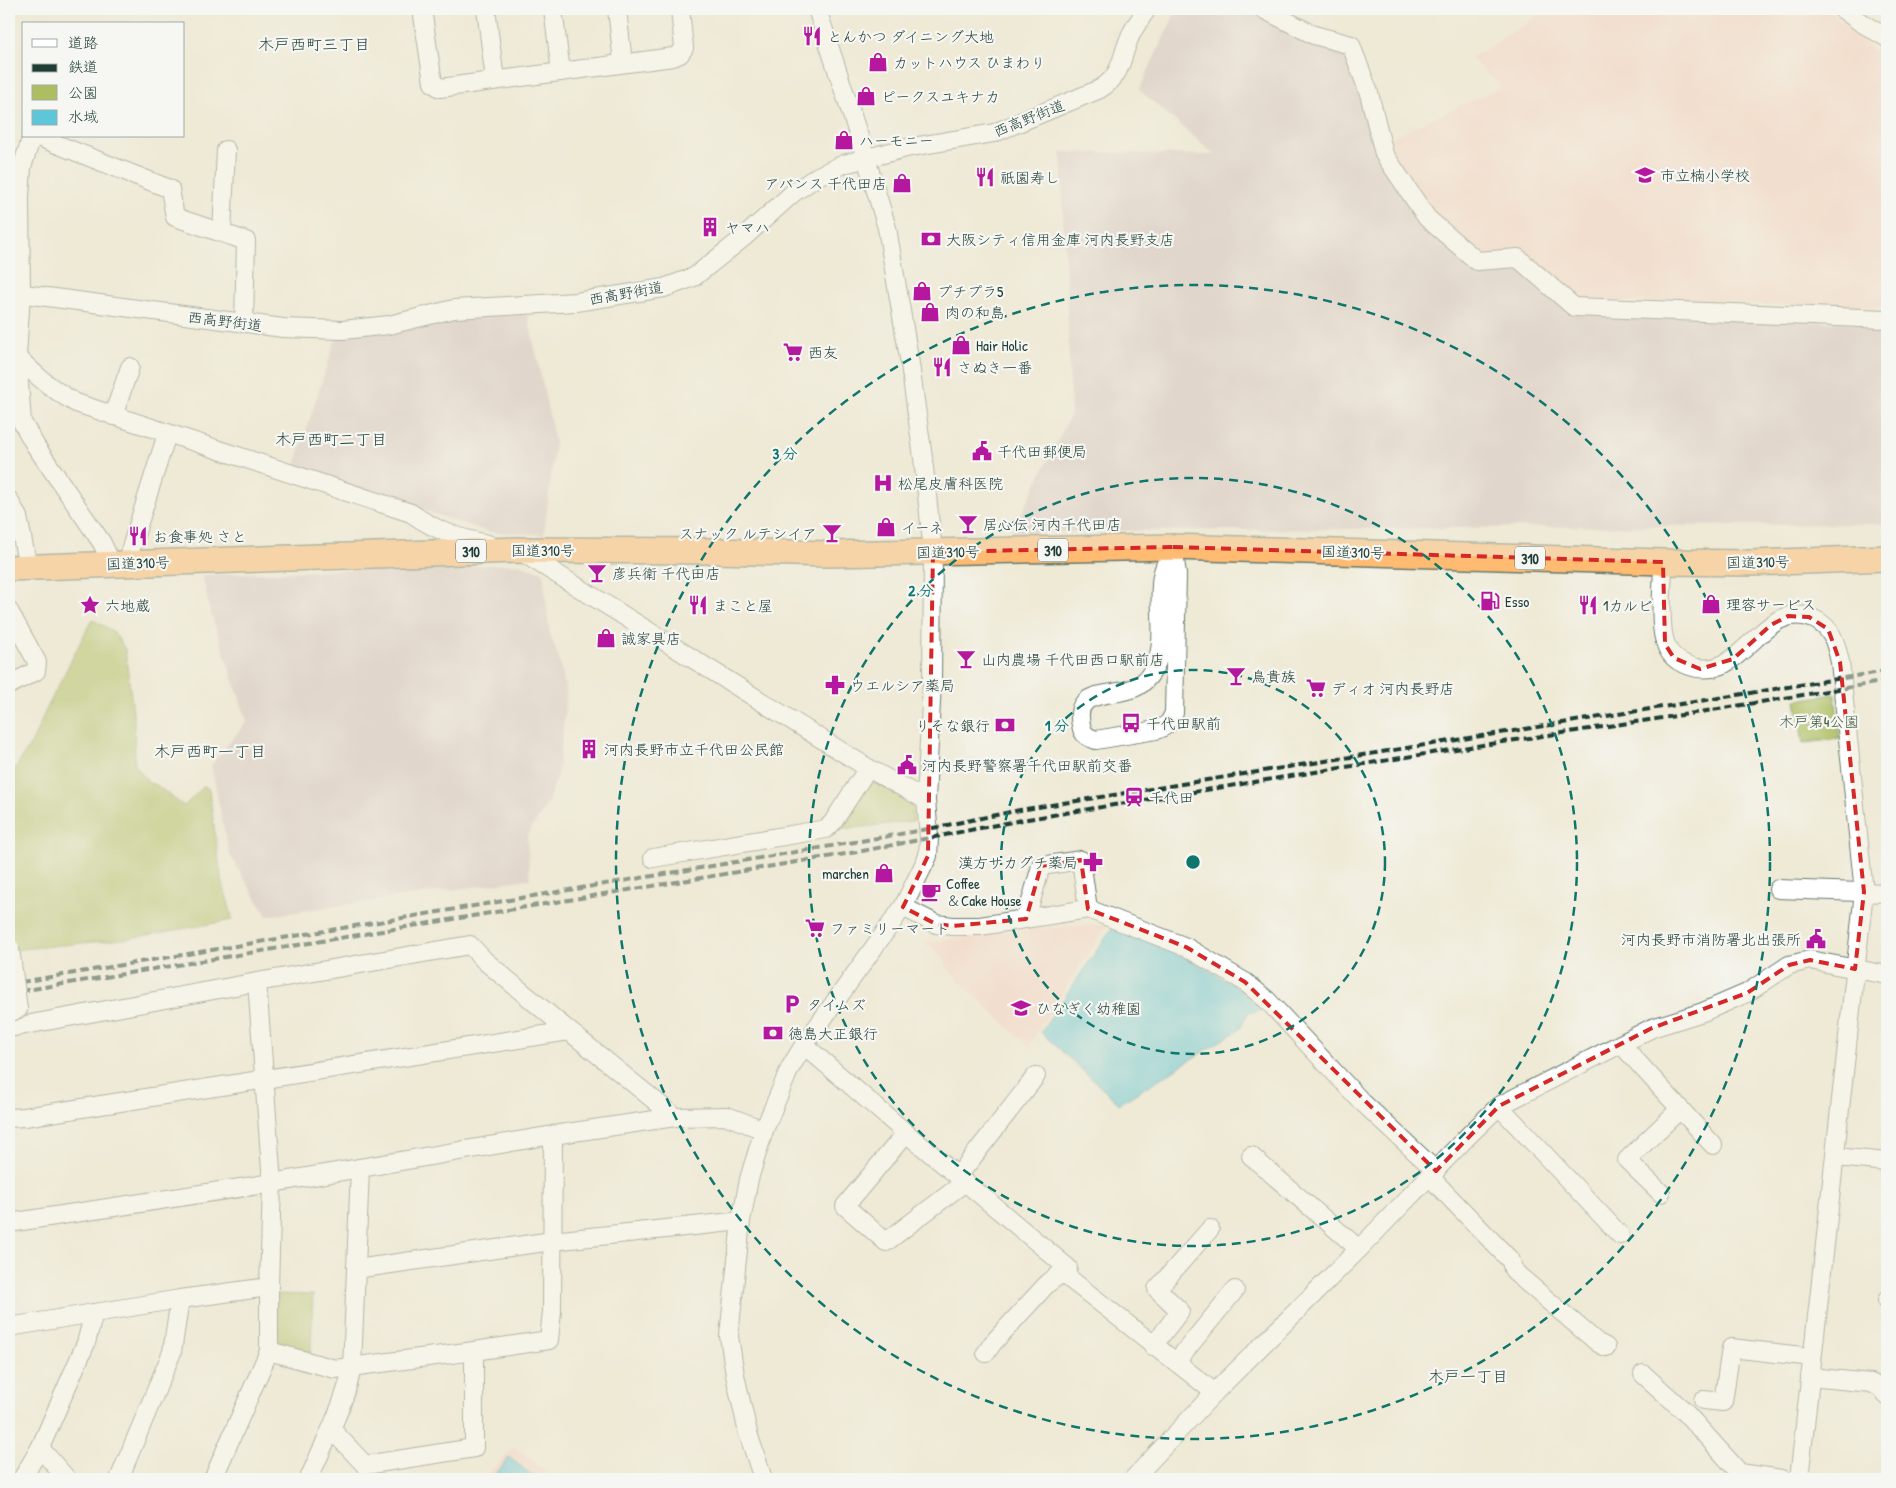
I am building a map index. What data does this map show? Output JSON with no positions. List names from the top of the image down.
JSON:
{
  "streets": {
    "highway": ["国道310号", "310"],
    "street": ["西高野街道"]
  },
  "districts": [
    "木戸西町三丁目",
    "木戸西町二丁目",
    "木戸西町一丁目",
    "木戸一丁目"
  ],
  "parks": ["木戸第4公園"],
  "places": {
    "restaurant": [
      "とんかつ ダイニング大地",
      "祇園寿し",
      "さぬき一番",
      "お食事処 さと",
      "まこと屋",
      "1カルビ"
    ],
    "shop": [
      "カットハウス ひまわり",
      "ピークスユキナカ",
      "ハーモニー",
      "アバンス 千代田店",
      "プチプラ5",
      "肉の和島",
      "Hair Holic",
      "イーネ",
      "理容サービス",
      "誠家具店",
      "marchen"
    ],
    "school or university": ["市立楠小学校", "ひなぎく幼稚園"],
    "building": ["ヤマハ", "河内長野市立千代田公民館"],
    "bank": ["大阪シティ信用金庫 河内長野支店", "りそな銀行", "徳島大正銀行"],
    "supermarket": ["西友", "ディオ 河内長野店", "ファミリーマート"],
    "public building": ["千代田郵便局", "河内長野警察署千代田駅前交番", "河内長野市消防署北出張所"],
    "hospital": ["松尾皮膚科医院"],
    "bar": [
      "居心伝 河内千代田店",
      "スナック ルテシイア",
      "彦兵衛 千代田店",
      "山内農場 千代田西口駅前店",
      "鳥貴族"
    ],
    "fuel station": ["Esso"],
    "place": ["六地蔵"],
    "pharmacy": ["ウエルシア薬局", "漢方サカグチ薬局"],
    "bus stop": ["千代田駅前"],
    "station": ["千代田"],
    "cafe": ["Coffee ＆Cake House"],
    "parking": ["タイムズ"]
  },
  "legend": [
    "道路",
    "鉄道",
    "公園",
    "水域"
  ],
  "rings": ["3 分", "2 分", "1 分"]
}
